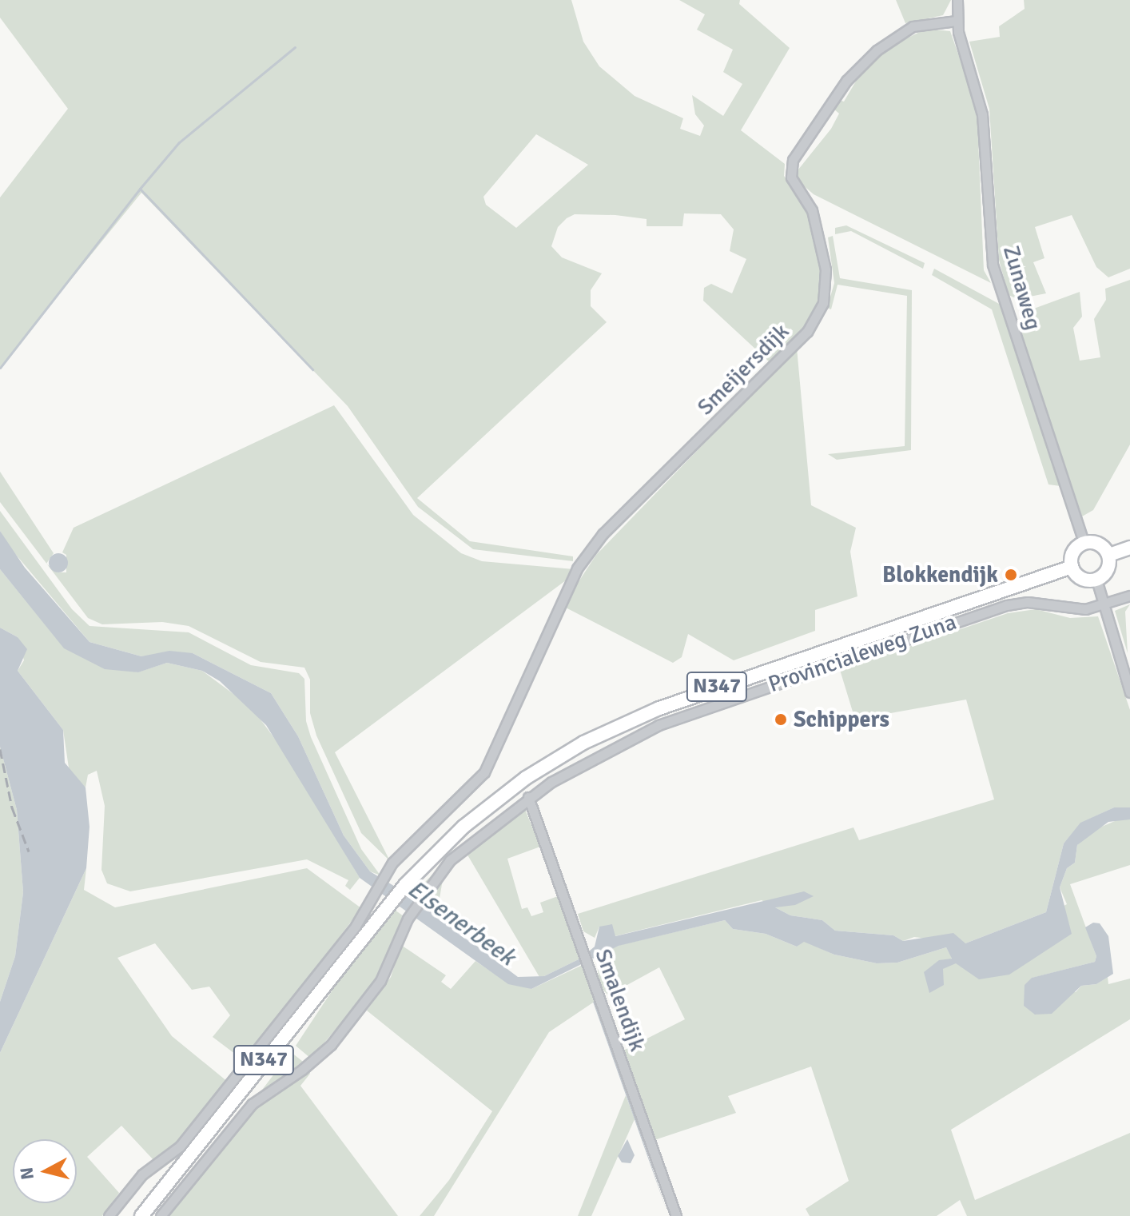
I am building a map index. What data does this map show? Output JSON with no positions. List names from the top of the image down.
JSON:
{
  "streets": {
    "main road": ["Provincialeweg Zuna", "N347"],
    "street": ["Zunaweg", "Smeijersdijk", "Smalendijk"]
  },
  "crossings": [
    ["Zunaweg", "Smeijersdijk"],
    ["Zunaweg", "Provincialeweg Zuna"],
    ["Provincialeweg Zuna", "Smalendijk"]
  ],
  "water": ["Elsenerbeek"],
  "places": ["Blokkendijk", "Schippers"],
  "north": "left"
}
